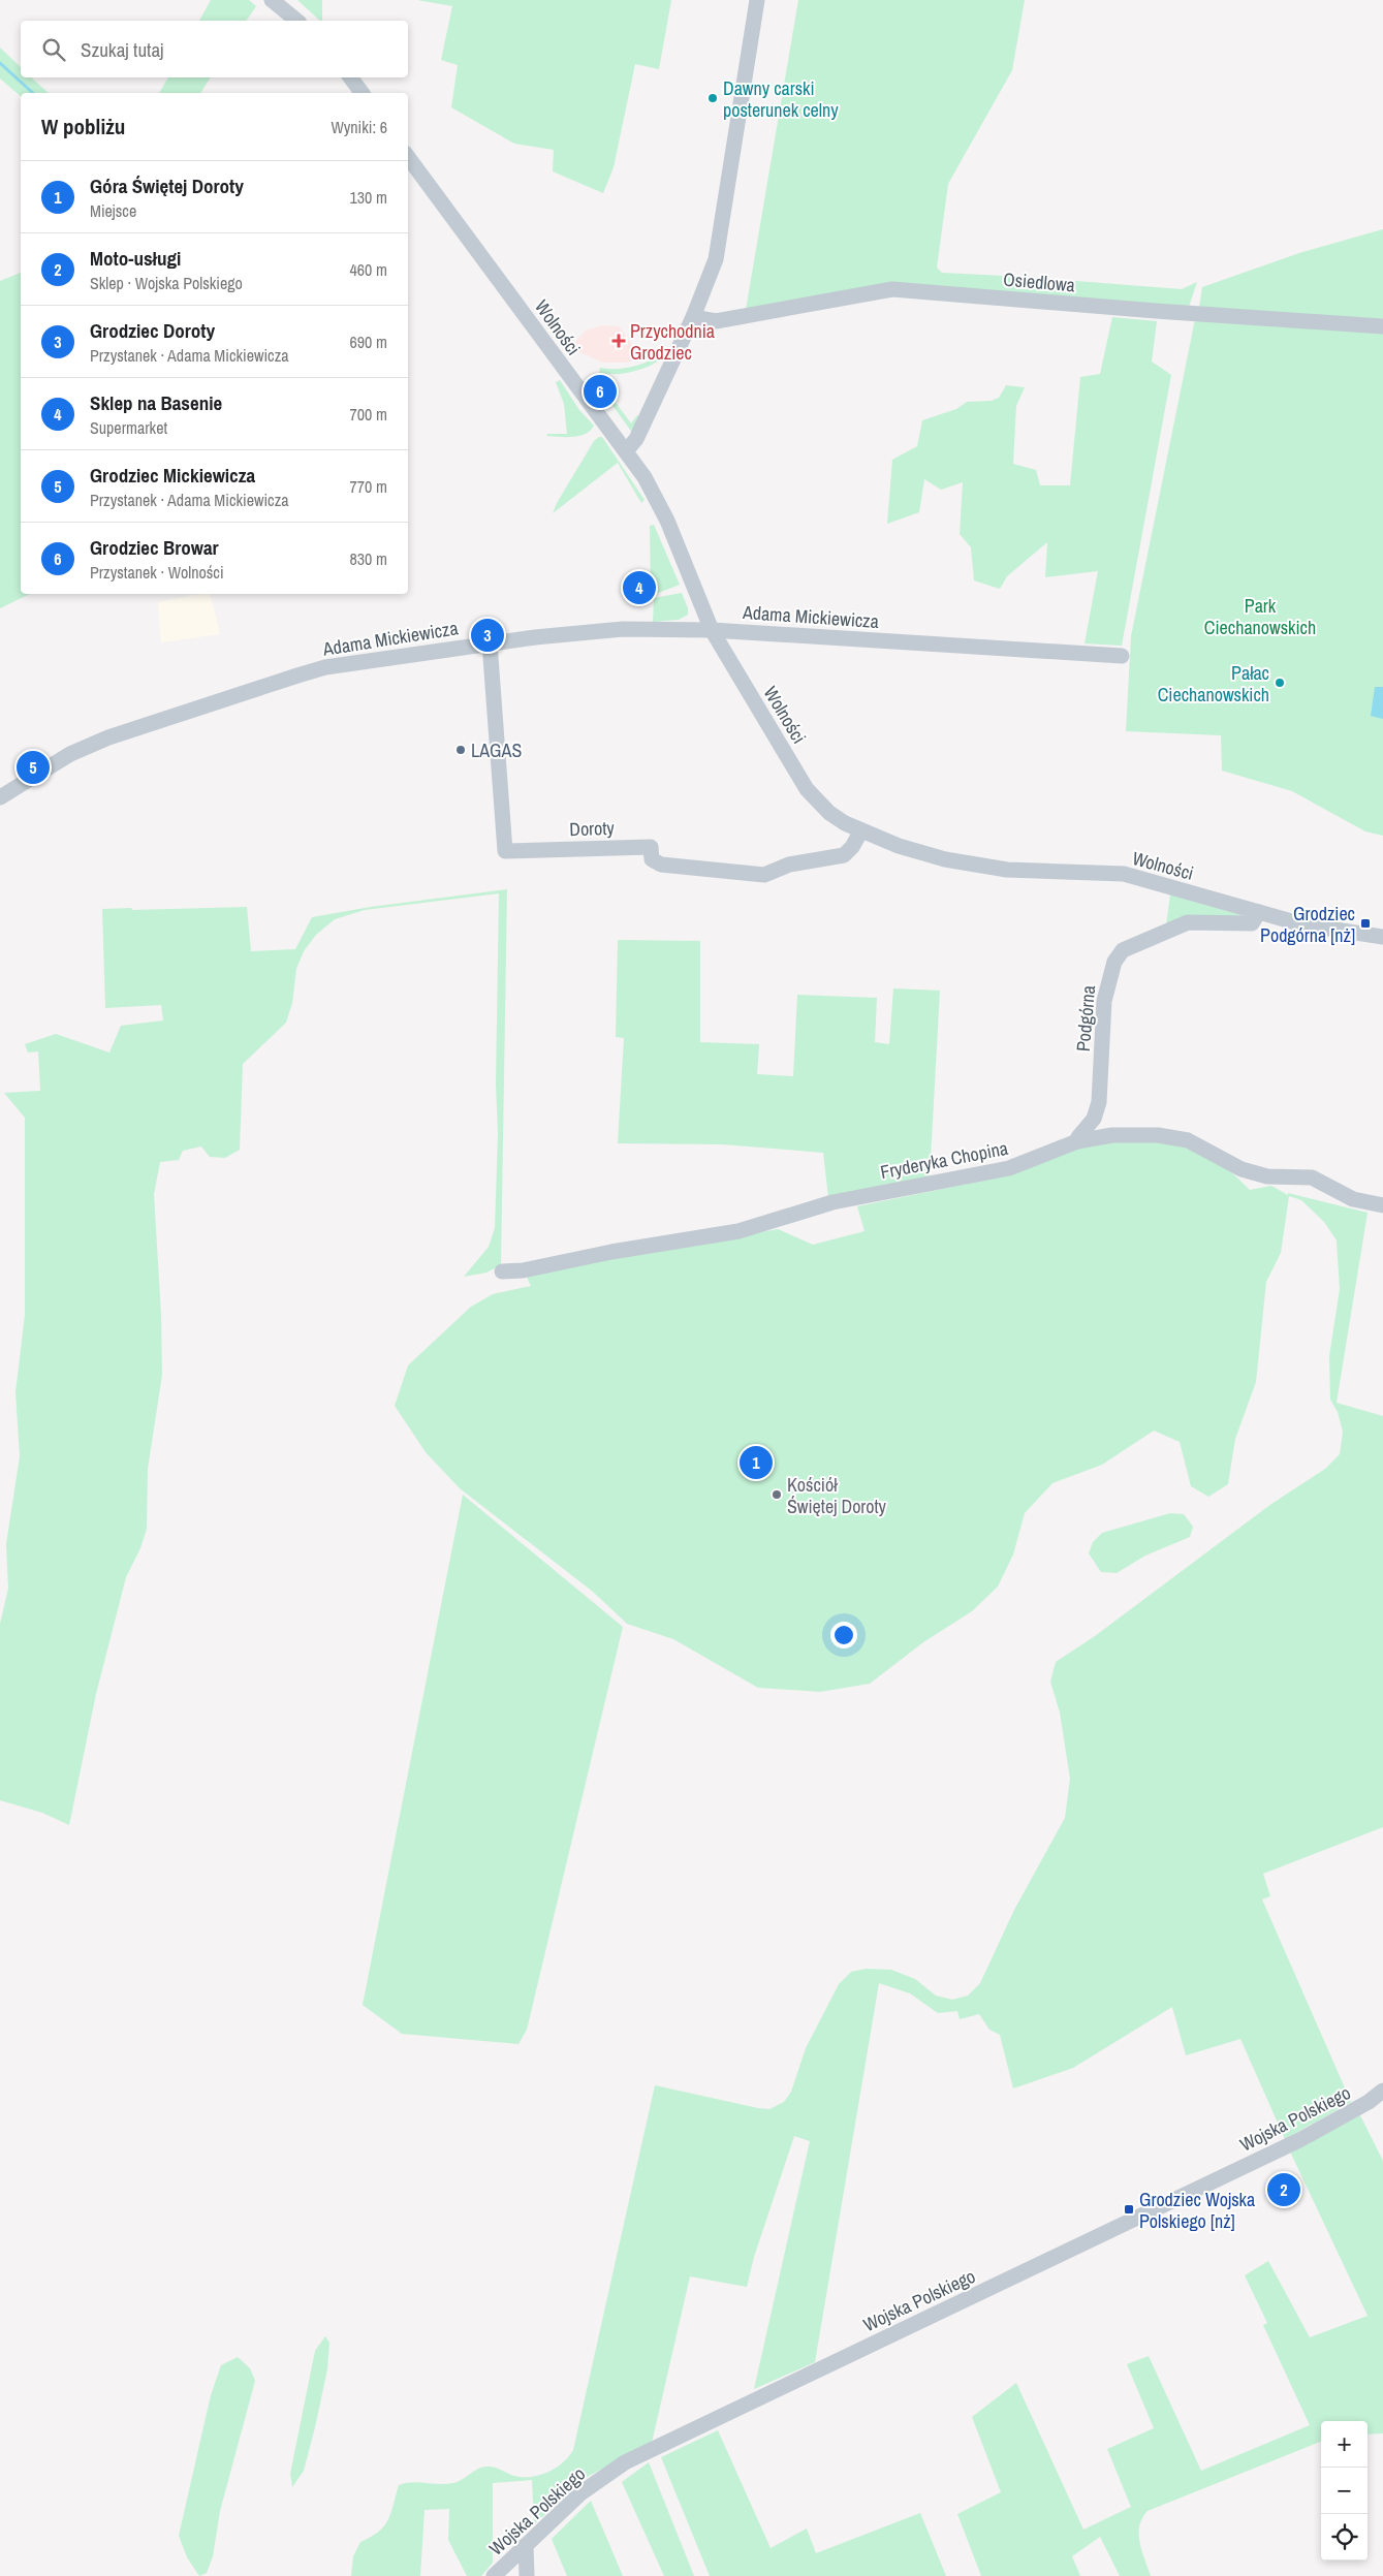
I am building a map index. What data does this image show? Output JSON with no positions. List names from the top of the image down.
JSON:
{
  "streets": {
    "street": [
      "Osiedlowa",
      "Wolności",
      "Adama Mickiewicza",
      "Doroty",
      "Podgórna",
      "Fryderyka Chopina",
      "Wojska Polskiego"
    ]
  },
  "crossings": [
    ["Wolności", "Adama Mickiewicza"],
    ["Wolności", "Doroty"],
    ["Wolności", "Podgórna"],
    ["Adama Mickiewicza", "Doroty"],
    ["Podgórna", "Fryderyka Chopina"]
  ],
  "parks": ["Park Ciechanowskich"],
  "places": {
    "other": [
      "Dawny carski posterunek celny",
      "Pałac Ciechanowskich",
      "LAGAS",
      "Kościół Świętej Doroty"
    ],
    "health": ["Przychodnia Grodziec"],
    "transit": ["Grodziec Podgórna [nż]", "Grodziec Wojska Polskiego [nż]"]
  },
  "page": {
    "search": "Szukaj tutaj",
    "heading": ["W pobliżu", "Wyniki: 6"],
    "list": [
      {
        "mark": "1",
        "name": "Góra Świętej Doroty",
        "note": "Miejsce",
        "value": "130 m"
      },
      {
        "mark": "2",
        "name": "Moto-usługi",
        "note": "Sklep · Wojska Polskiego",
        "value": "460 m"
      },
      {
        "mark": "3",
        "name": "Grodziec Doroty",
        "note": "Przystanek · Adama Mickiewicza",
        "value": "690 m"
      },
      {
        "mark": "4",
        "name": "Sklep na Basenie",
        "note": "Supermarket",
        "value": "700 m"
      },
      {
        "mark": "5",
        "name": "Grodziec Mickiewicza",
        "note": "Przystanek · Adama Mickiewicza",
        "value": "770 m"
      },
      {
        "mark": "6",
        "name": "Grodziec Browar",
        "note": "Przystanek · Wolności",
        "value": "830 m"
      }
    ],
    "pins": [
      "6",
      "4",
      "3",
      "5",
      "1",
      "2"
    ],
    "map_buttons": ["+", "−"]
  }
}
